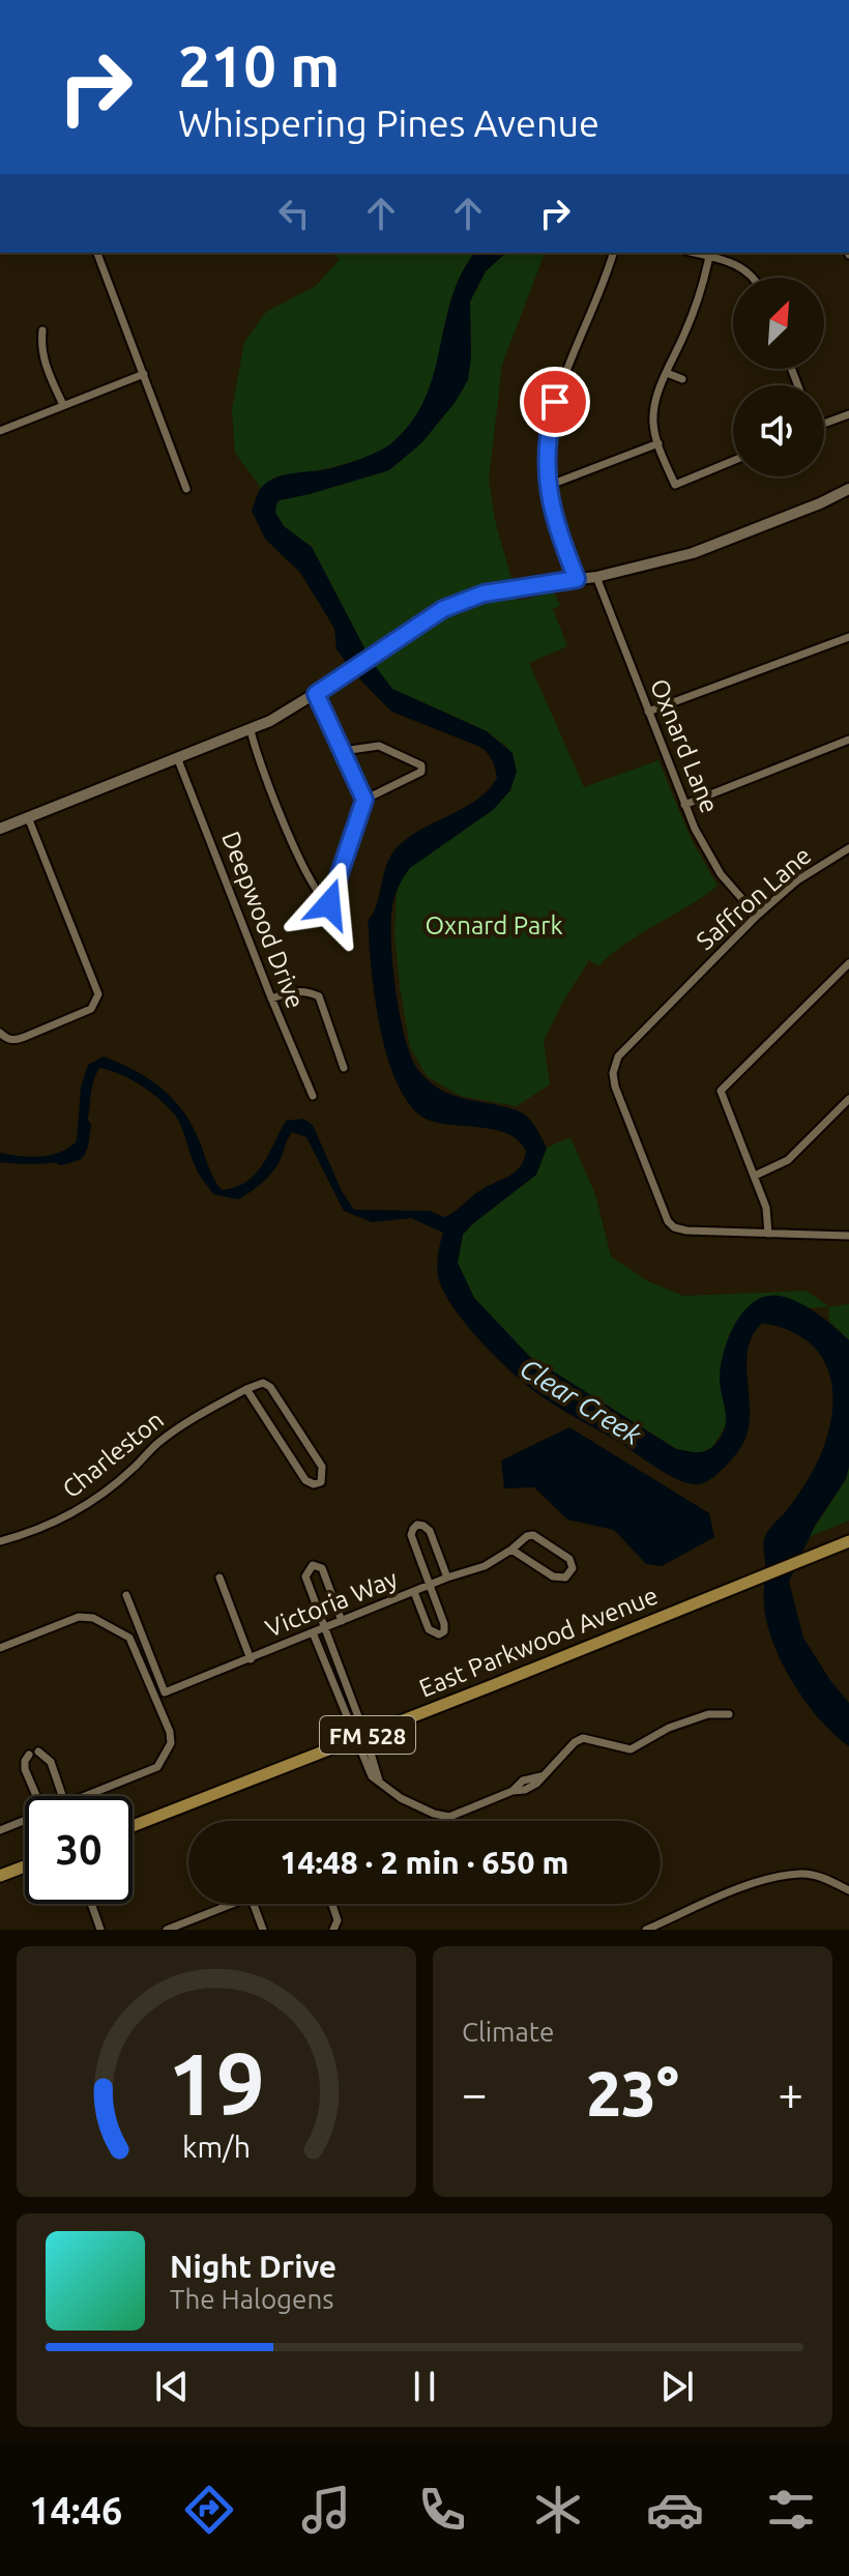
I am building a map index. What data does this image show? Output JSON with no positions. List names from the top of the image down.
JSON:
{
  "streets": {
    "main road": ["East Parkwood Avenue", "FM 528"],
    "street": [
      "Oxnard Lane",
      "Saffron Lane",
      "Deepwood Drive",
      "Charleston",
      "Victoria Way"
    ]
  },
  "crossings": [
    ["Oxnard Lane", "Saffron Lane"]
  ],
  "water": ["Clear Creek"],
  "parks": ["Oxnard Park"],
  "north": "top right",
  "page": {
    "turn": ["210 m", "Whispering Pines Avenue"],
    "limit": "30",
    "trip": "14:48 · 2 min · 650 m",
    "tile": "Climate",
    "heat": ["−", "23°", "+"],
    "song": ["Night Drive", "The Halogens"],
    "tabs": "14:46",
    "gauge": ["19", "km/h"]
  }
}
